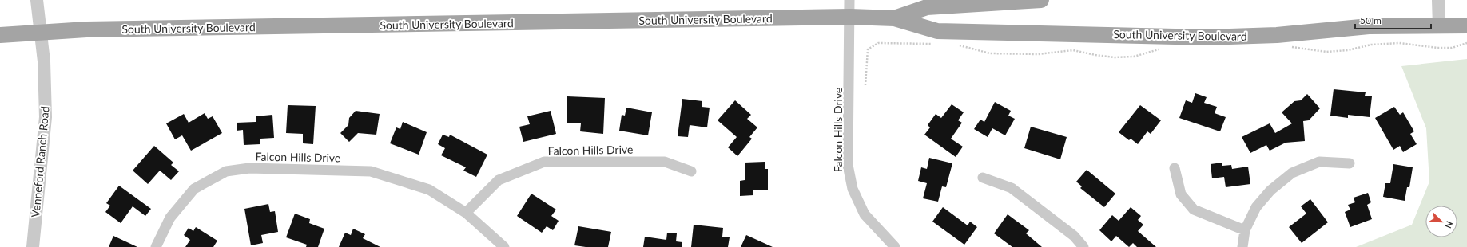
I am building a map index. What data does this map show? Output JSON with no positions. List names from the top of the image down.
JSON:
{
  "streets": {
    "main road": ["South University Boulevard"],
    "street": ["Falcon Hills Drive", "Venneford Ranch Road"]
  },
  "crossings": [
    ["South University Boulevard", "Falcon Hills Drive"],
    ["South University Boulevard", "Venneford Ranch Road"]
  ],
  "scale_bar": "50 m",
  "north": "bottom right"
}
